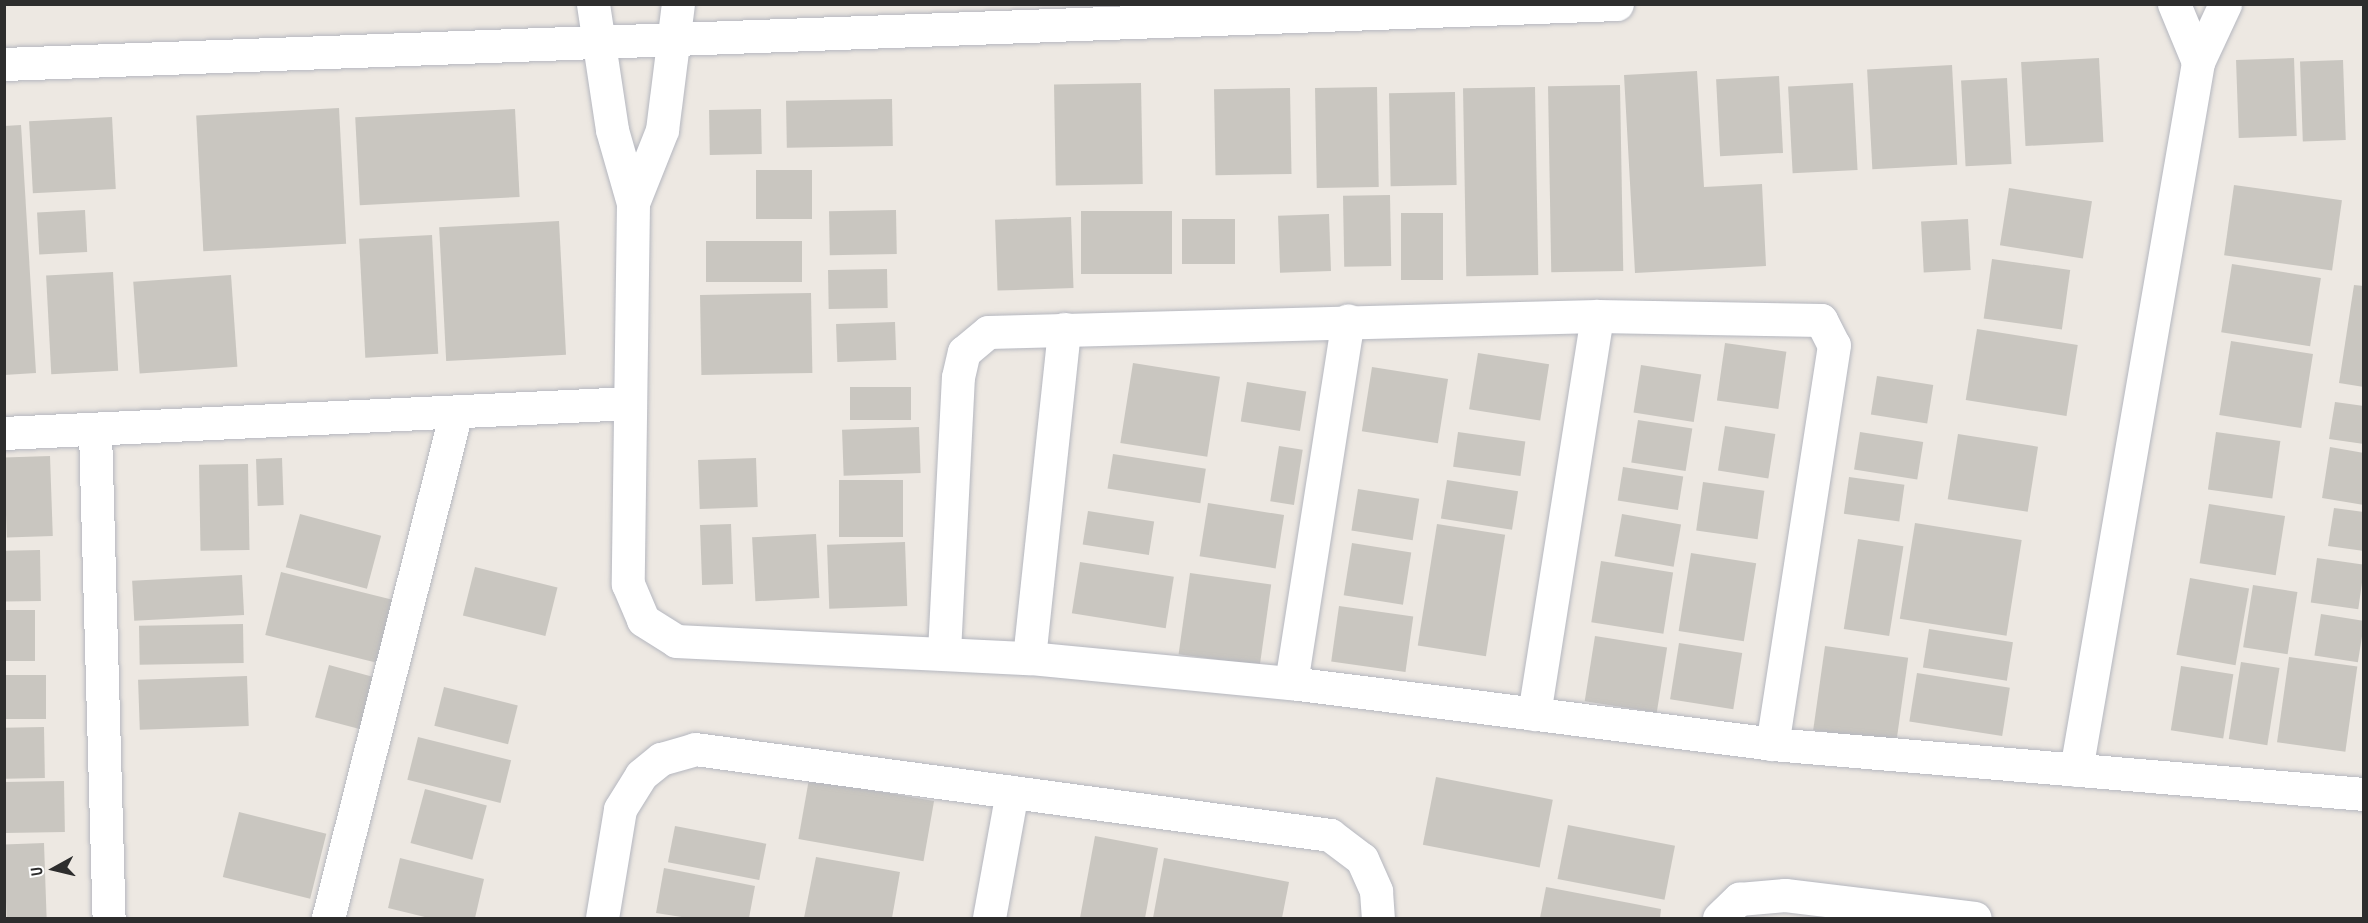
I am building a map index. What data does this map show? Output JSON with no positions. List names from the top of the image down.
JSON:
{
  "north": "left"
}
